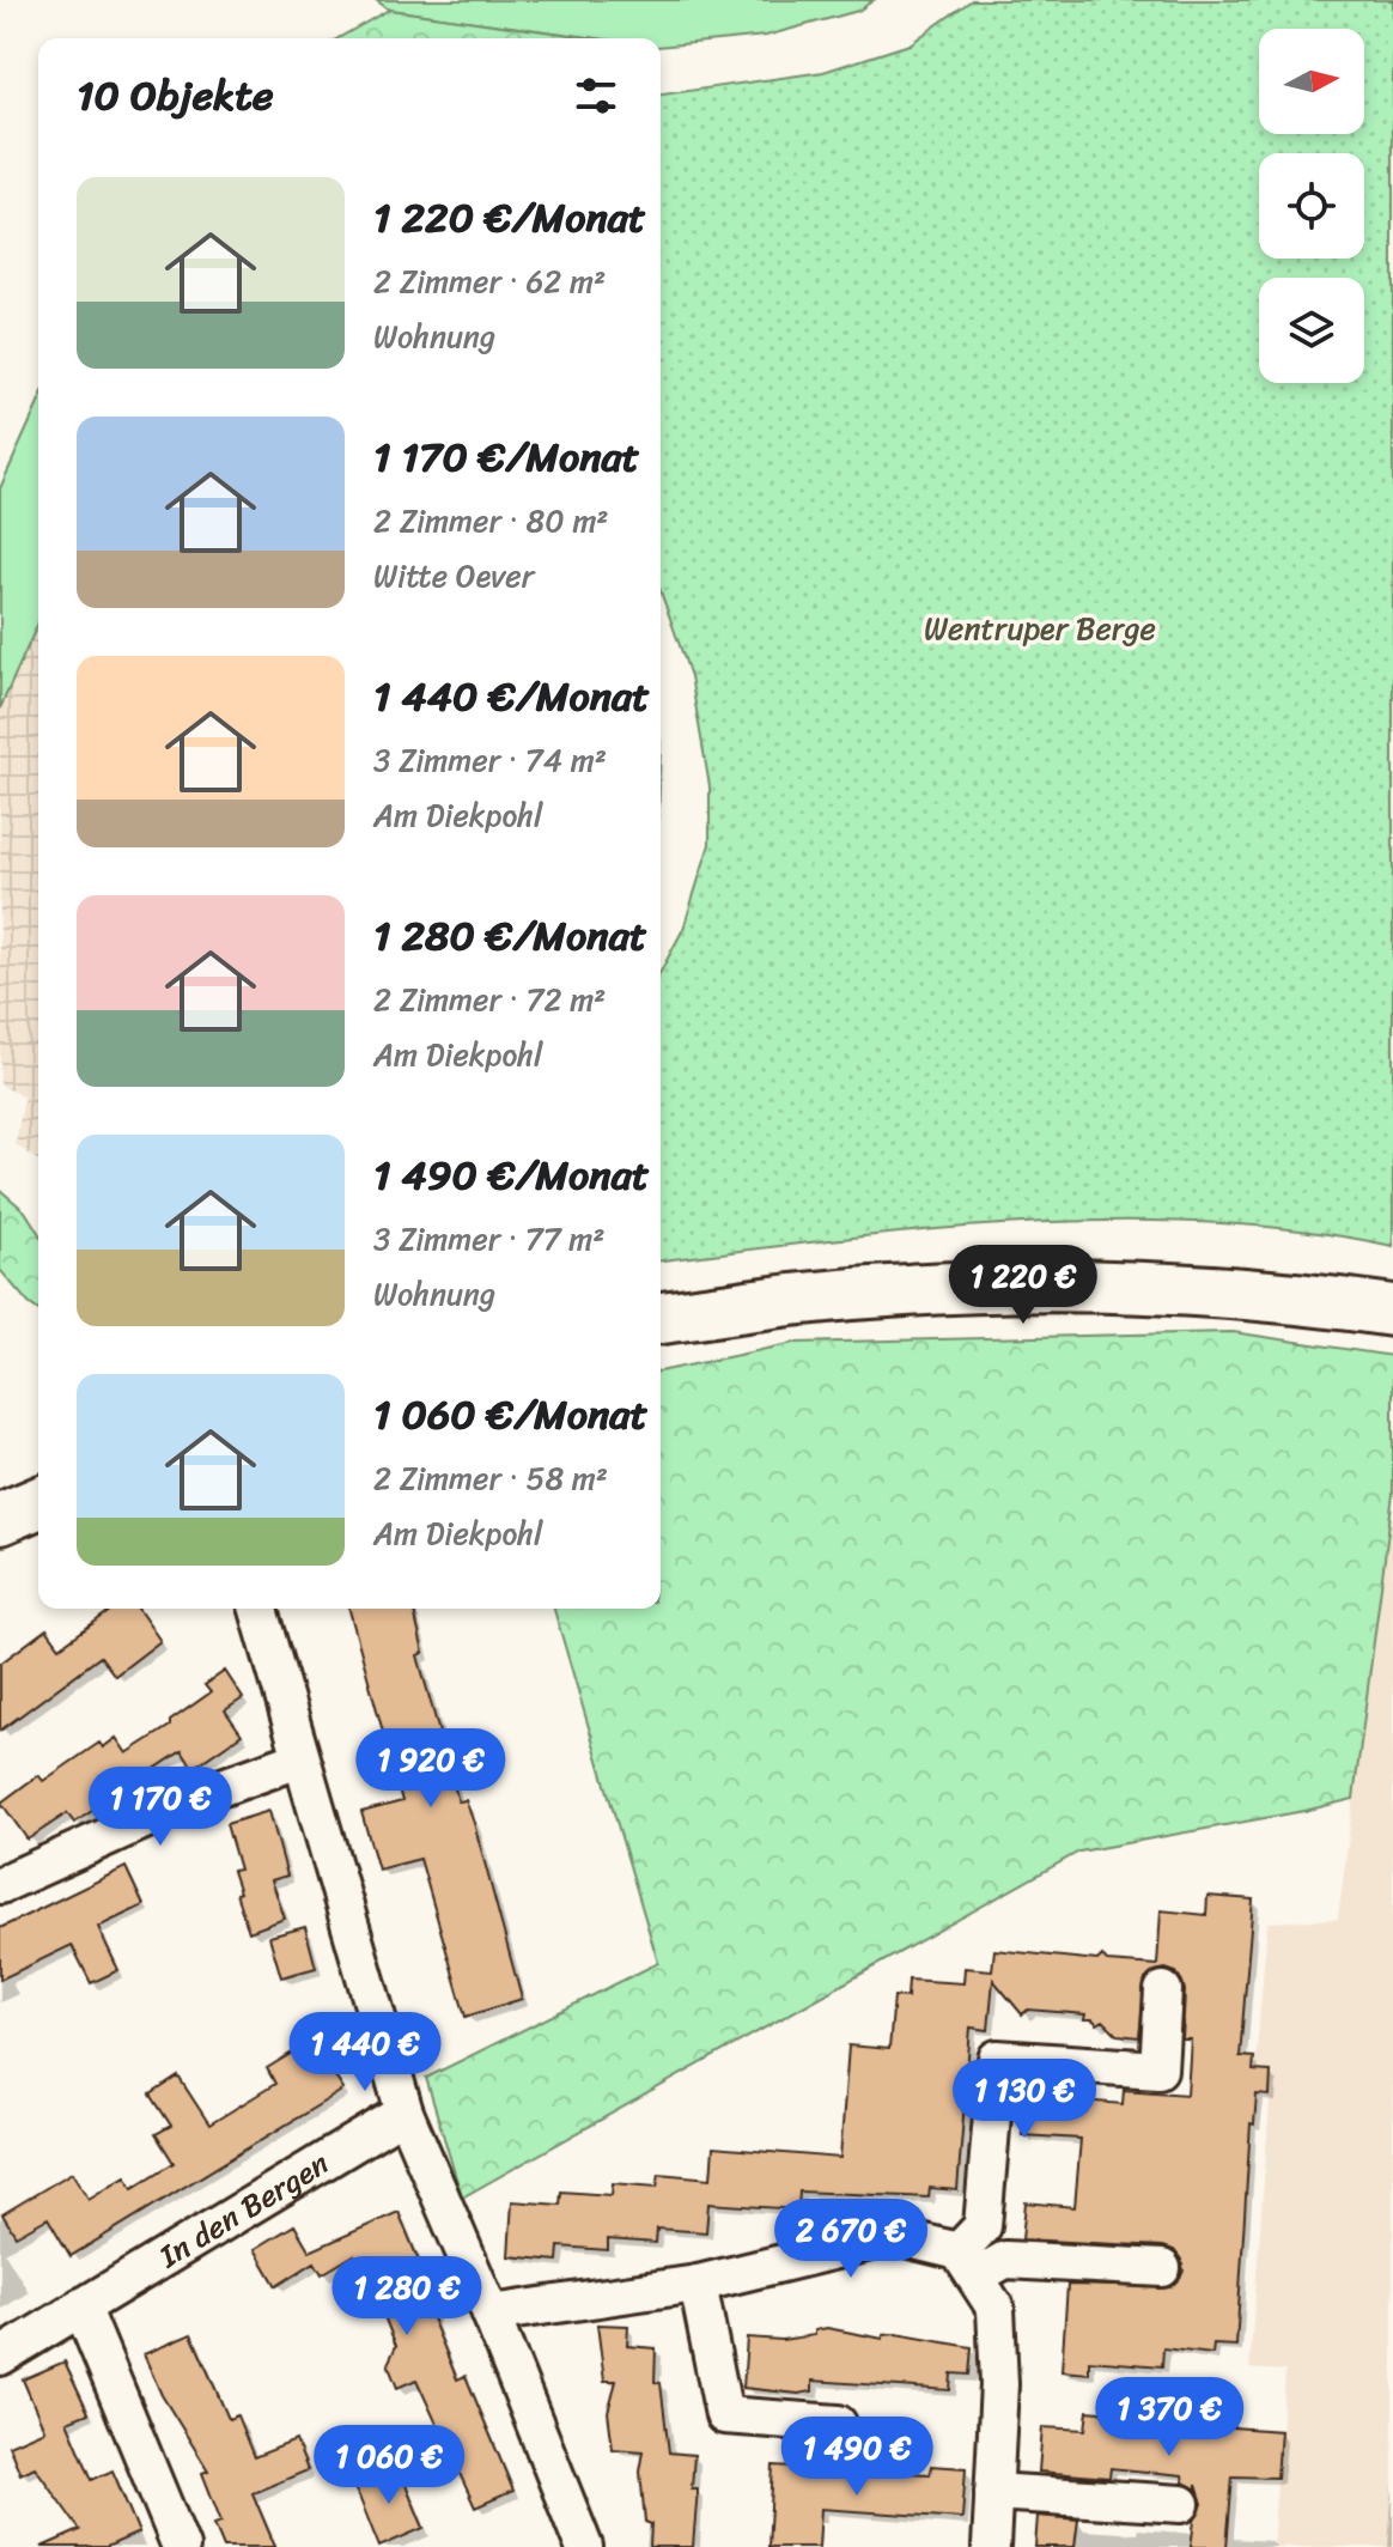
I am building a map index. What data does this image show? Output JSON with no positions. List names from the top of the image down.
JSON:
{
  "streets": {
    "street": ["In den Bergen"]
  },
  "parks": ["Wentruper Berge"],
  "north": "right",
  "page": {
    "heading": "10 Objekte",
    "list": [
      {
        "name": "1 220 €/Monat",
        "note": "2 Zimmer · 62 m² · Wohnung"
      },
      {
        "name": "1 170 €/Monat",
        "note": "2 Zimmer · 80 m² · Witte Oever"
      },
      {
        "name": "1 440 €/Monat",
        "note": "3 Zimmer · 74 m² · Am Diekpohl"
      },
      {
        "name": "1 280 €/Monat",
        "note": "2 Zimmer · 72 m² · Am Diekpohl"
      },
      {
        "name": "1 490 €/Monat",
        "note": "3 Zimmer · 77 m² · Wohnung"
      },
      {
        "name": "1 060 €/Monat",
        "note": "2 Zimmer · 58 m² · Am Diekpohl"
      }
    ],
    "price": [
      "1 220 €",
      "1 920 €",
      "1 170 €",
      "1 440 €",
      "1 130 €",
      "2 670 €",
      "1 280 €",
      "1 370 €",
      "1 490 €",
      "1 060 €"
    ]
  }
}
